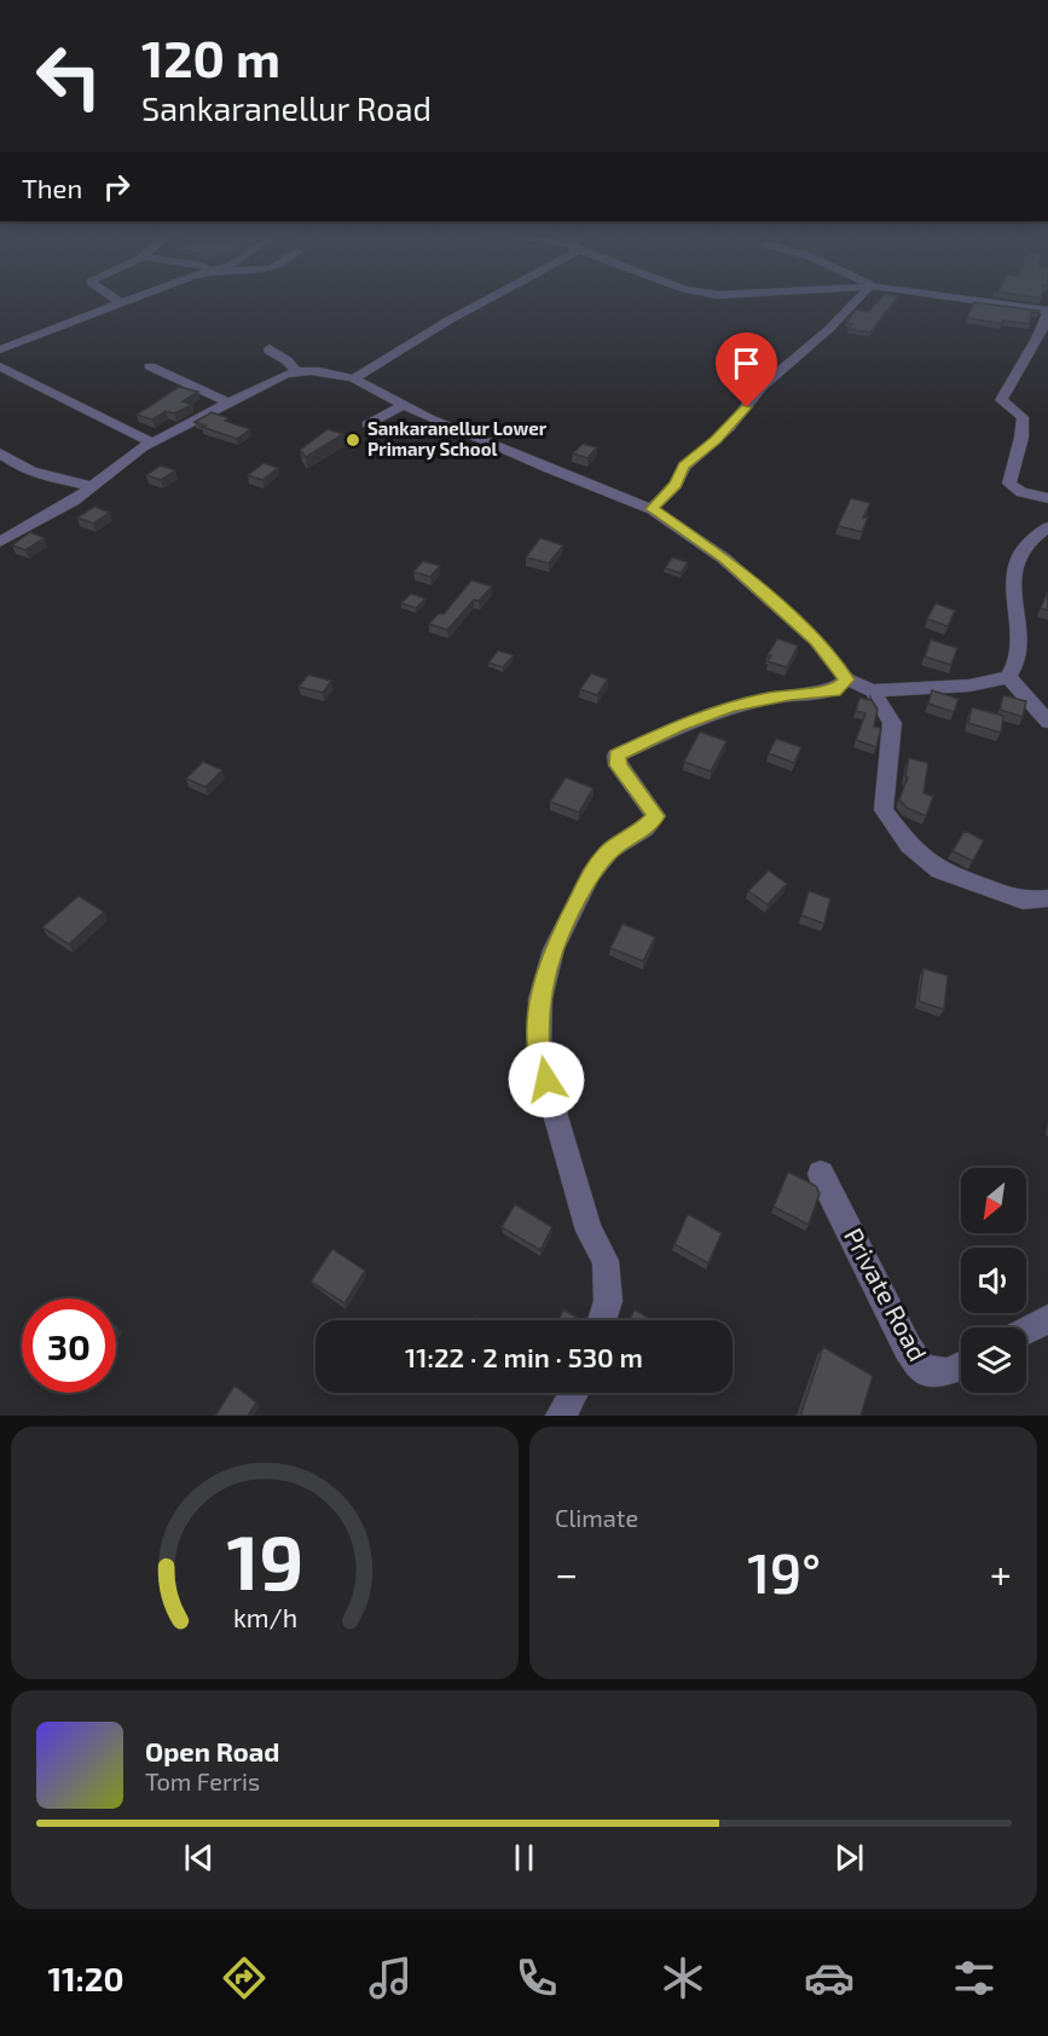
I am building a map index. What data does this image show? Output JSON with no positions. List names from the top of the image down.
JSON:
{
  "streets": {
    "street": ["Private Road"]
  },
  "places": ["Sankaranellur Lower Primary School"],
  "north": "bottom left",
  "page": {
    "turn": ["120 m", "Sankaranellur Road"],
    "then": "Then",
    "limit": "30",
    "trip": "11:22 · 2 min · 530 m",
    "tile": "Climate",
    "heat": ["−", "19°", "+"],
    "song": ["Open Road", "Tom Ferris"],
    "tabs": "11:20",
    "gauge": ["19", "km/h"]
  }
}
